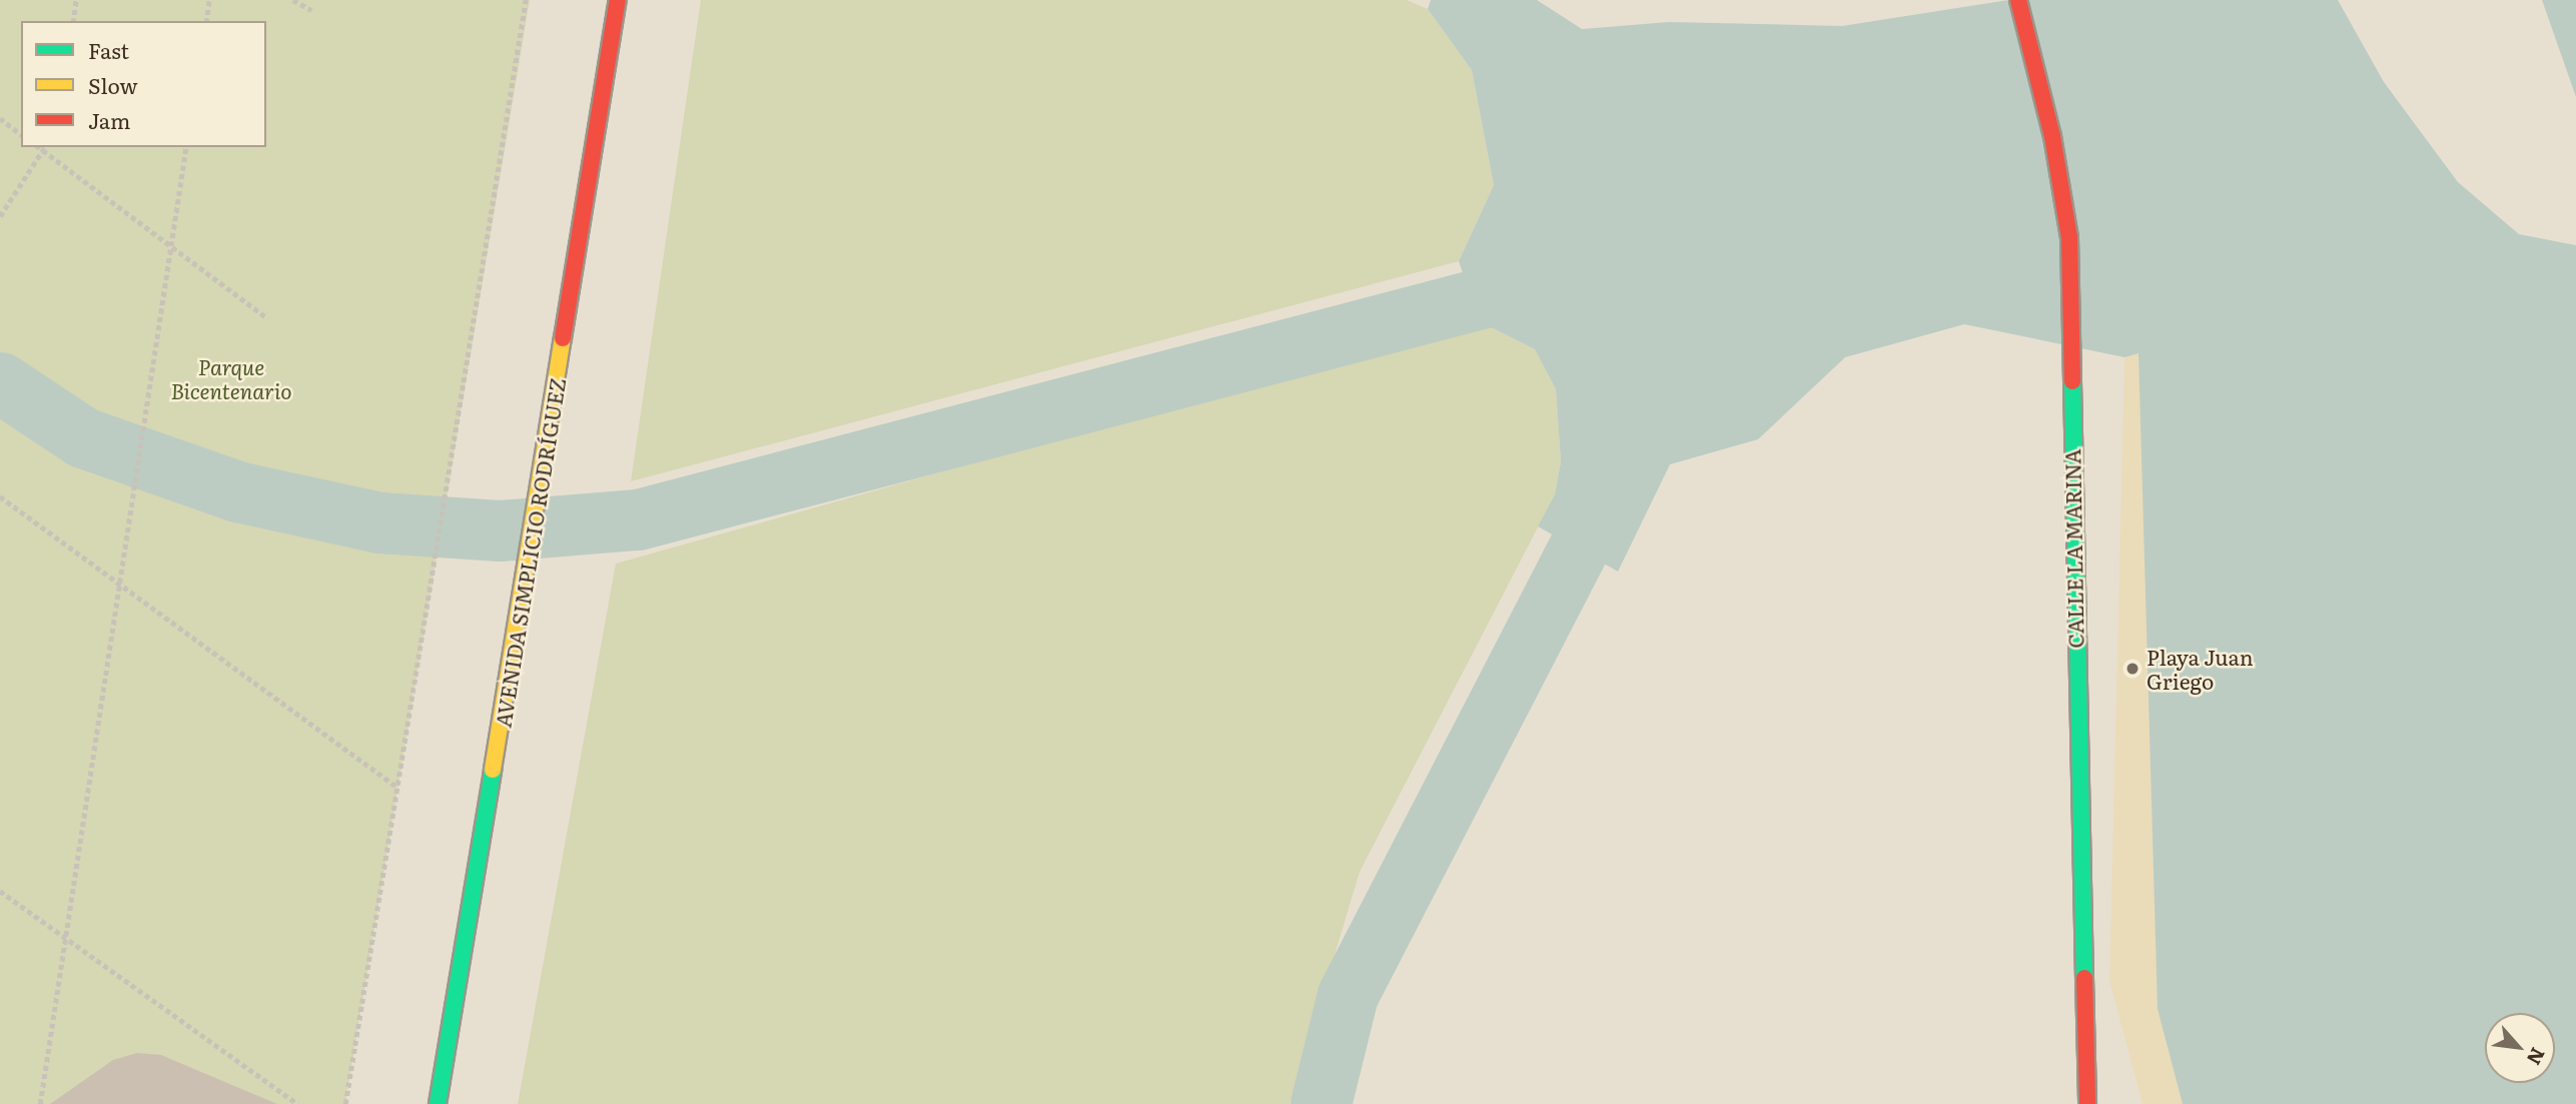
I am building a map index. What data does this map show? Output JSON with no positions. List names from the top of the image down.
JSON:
{
  "streets": {
    "main road": ["CALLE LA MARINA", "AVENIDA SIMPLICIO RODRÍGUEZ"]
  },
  "parks": ["Parque Bicentenario"],
  "places": ["Playa Juan Griego"],
  "legend": ["Fast", "Slow", "Jam"],
  "north": "bottom right"
}
